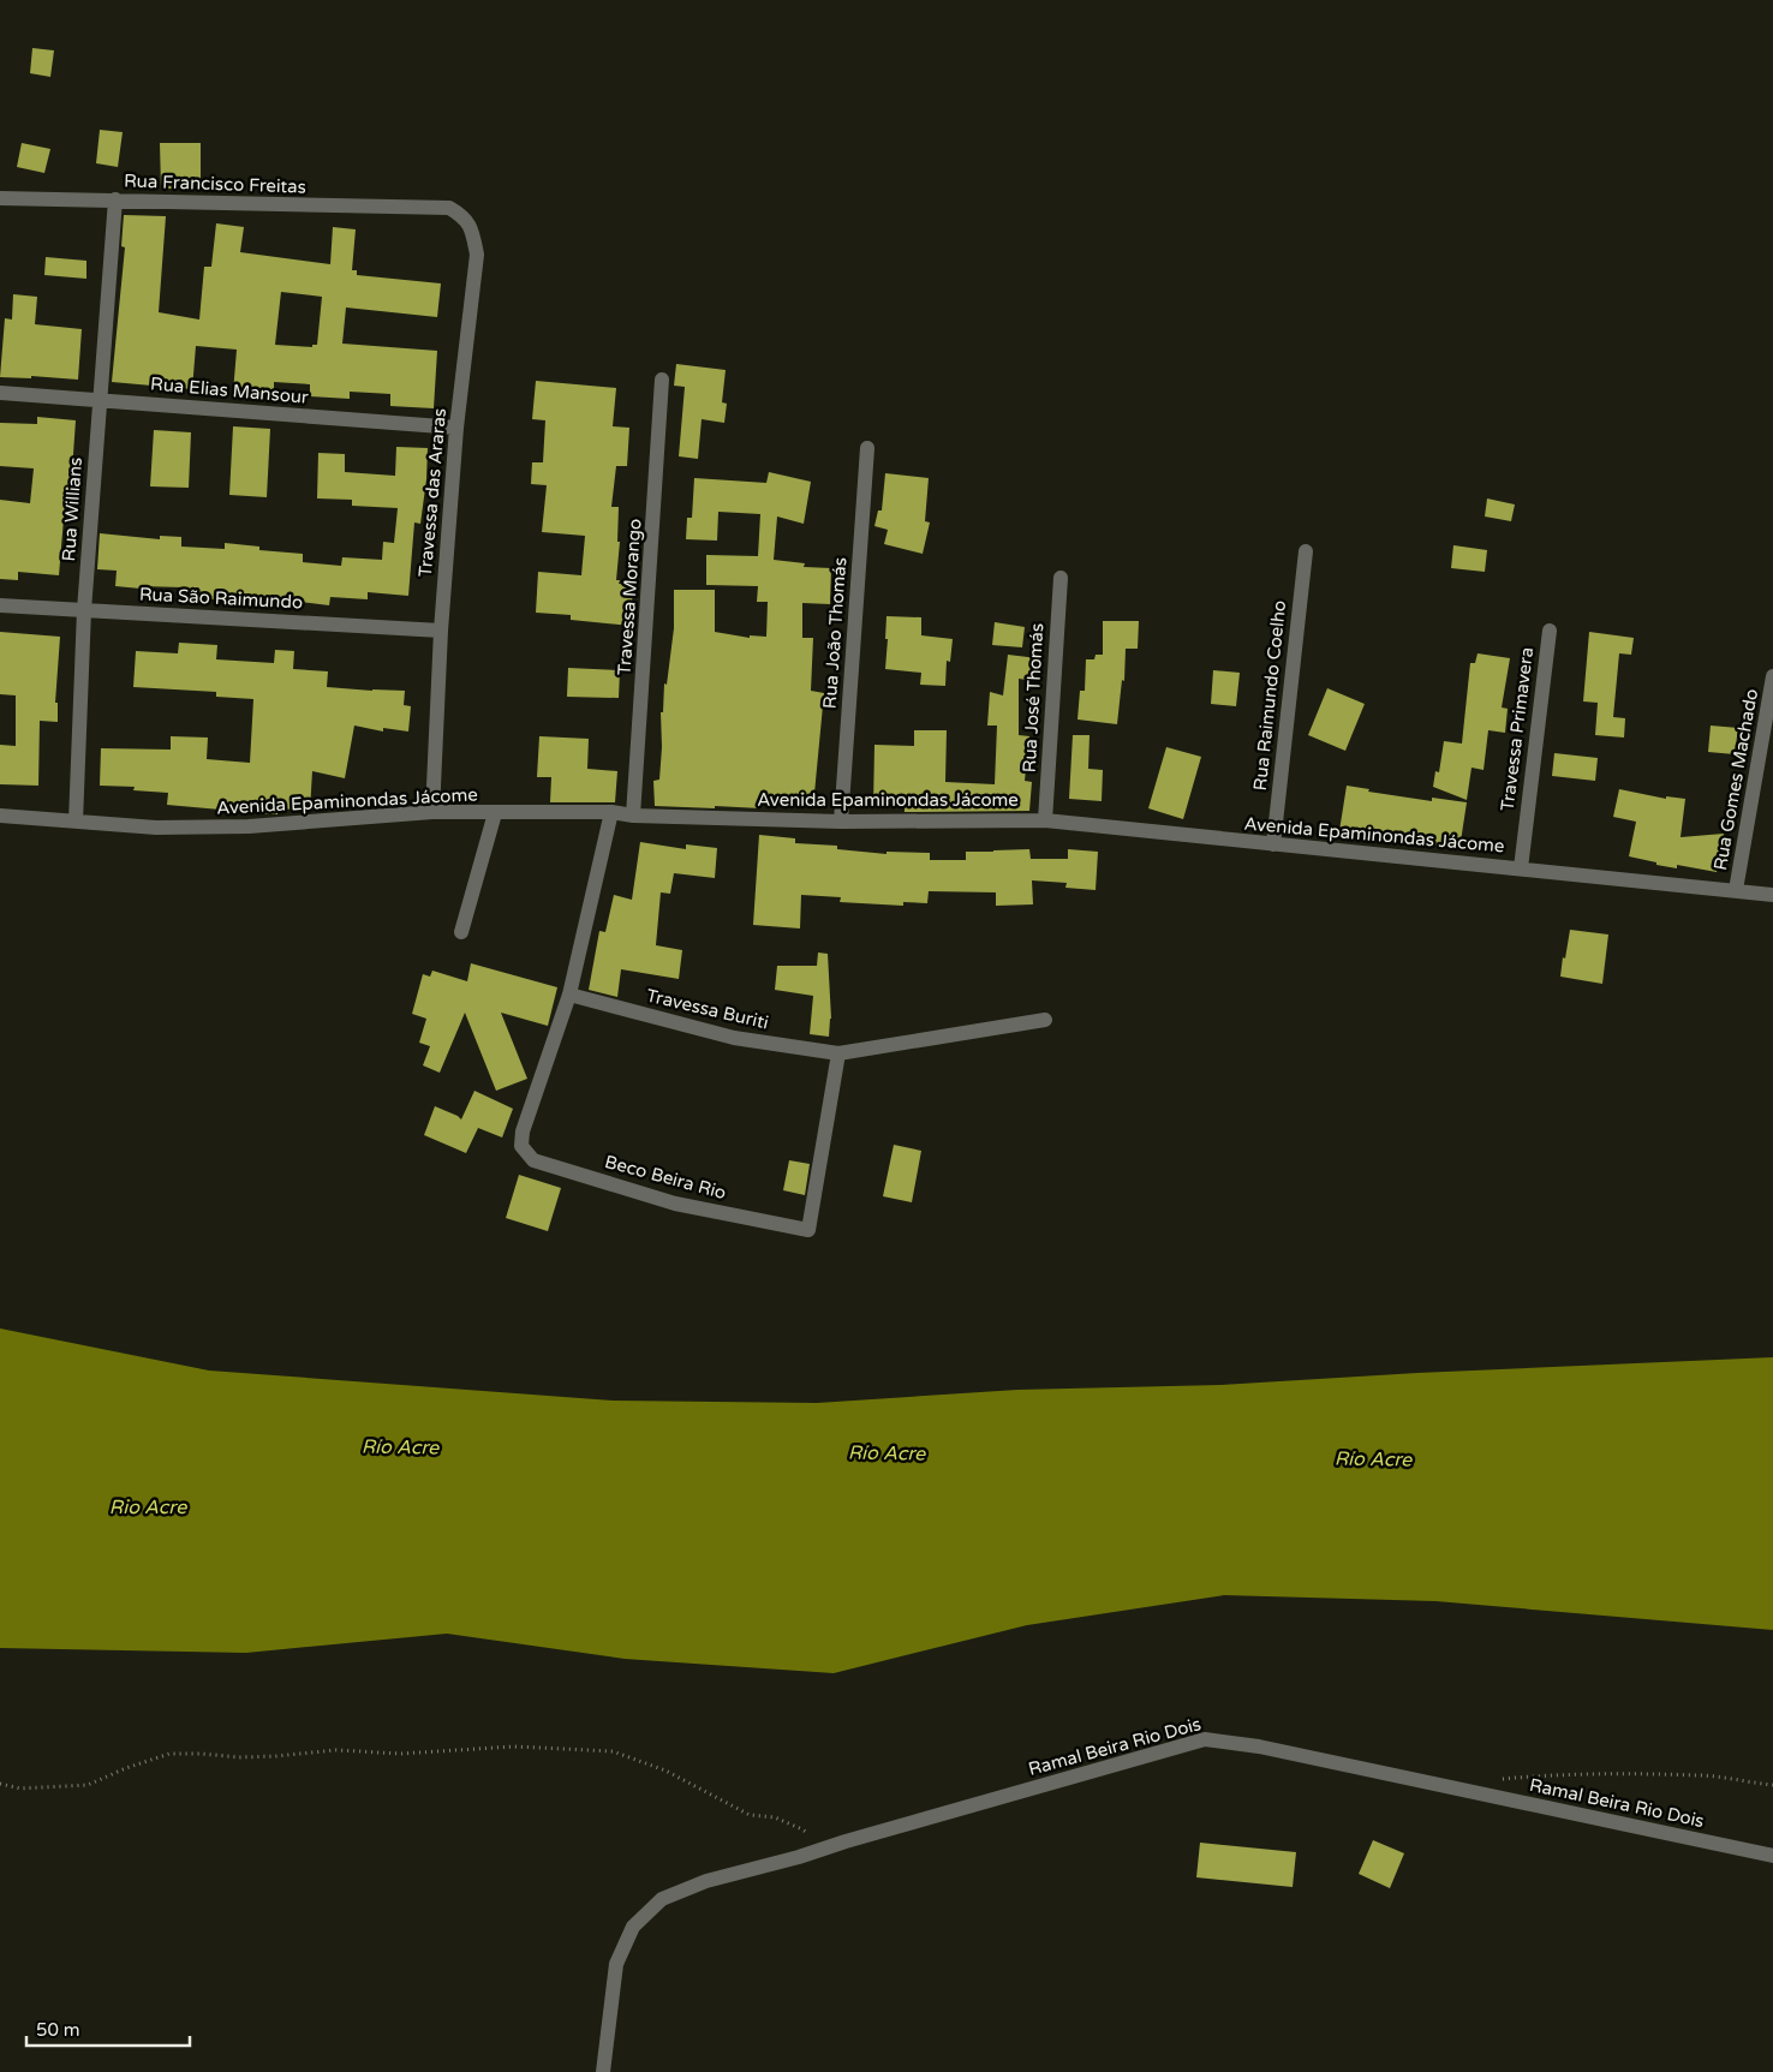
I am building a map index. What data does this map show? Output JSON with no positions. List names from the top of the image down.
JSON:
{
  "streets": {
    "street": [
      "Rua Francisco Freitas",
      "Rua Elias Mansour",
      "Travessa das Araras",
      "Rua Willians",
      "Travessa Morango",
      "Rua São Raimundo",
      "Rua João Thomás",
      "Rua Raimundo Coelho",
      "Rua José Thomás",
      "Travessa Primavera",
      "Rua Gomes Machado",
      "Avenida Epaminondas Jácome",
      "Travessa Buriti",
      "Beco Beira Rio",
      "Ramal Beira Rio Dois"
    ]
  },
  "crossings": [
    ["Rua Francisco Freitas", "Travessa das Araras"],
    ["Rua Francisco Freitas", "Rua Willians"],
    ["Rua Elias Mansour", "Travessa das Araras"],
    ["Rua Elias Mansour", "Rua Willians"],
    ["Travessa das Araras", "Rua São Raimundo"],
    ["Travessa das Araras", "Avenida Epaminondas Jácome"],
    ["Rua Willians", "Rua São Raimundo"],
    ["Rua Willians", "Avenida Epaminondas Jácome"],
    ["Travessa Morango", "Avenida Epaminondas Jácome"],
    ["Rua João Thomás", "Avenida Epaminondas Jácome"],
    ["Rua Raimundo Coelho", "Avenida Epaminondas Jácome"],
    ["Rua José Thomás", "Avenida Epaminondas Jácome"],
    ["Travessa Primavera", "Avenida Epaminondas Jácome"],
    ["Rua Gomes Machado", "Avenida Epaminondas Jácome"],
    ["Travessa Buriti", "Beco Beira Rio"]
  ],
  "water": ["Río Acre", "Rio Acre"],
  "scale_bar": "50 m"
}
